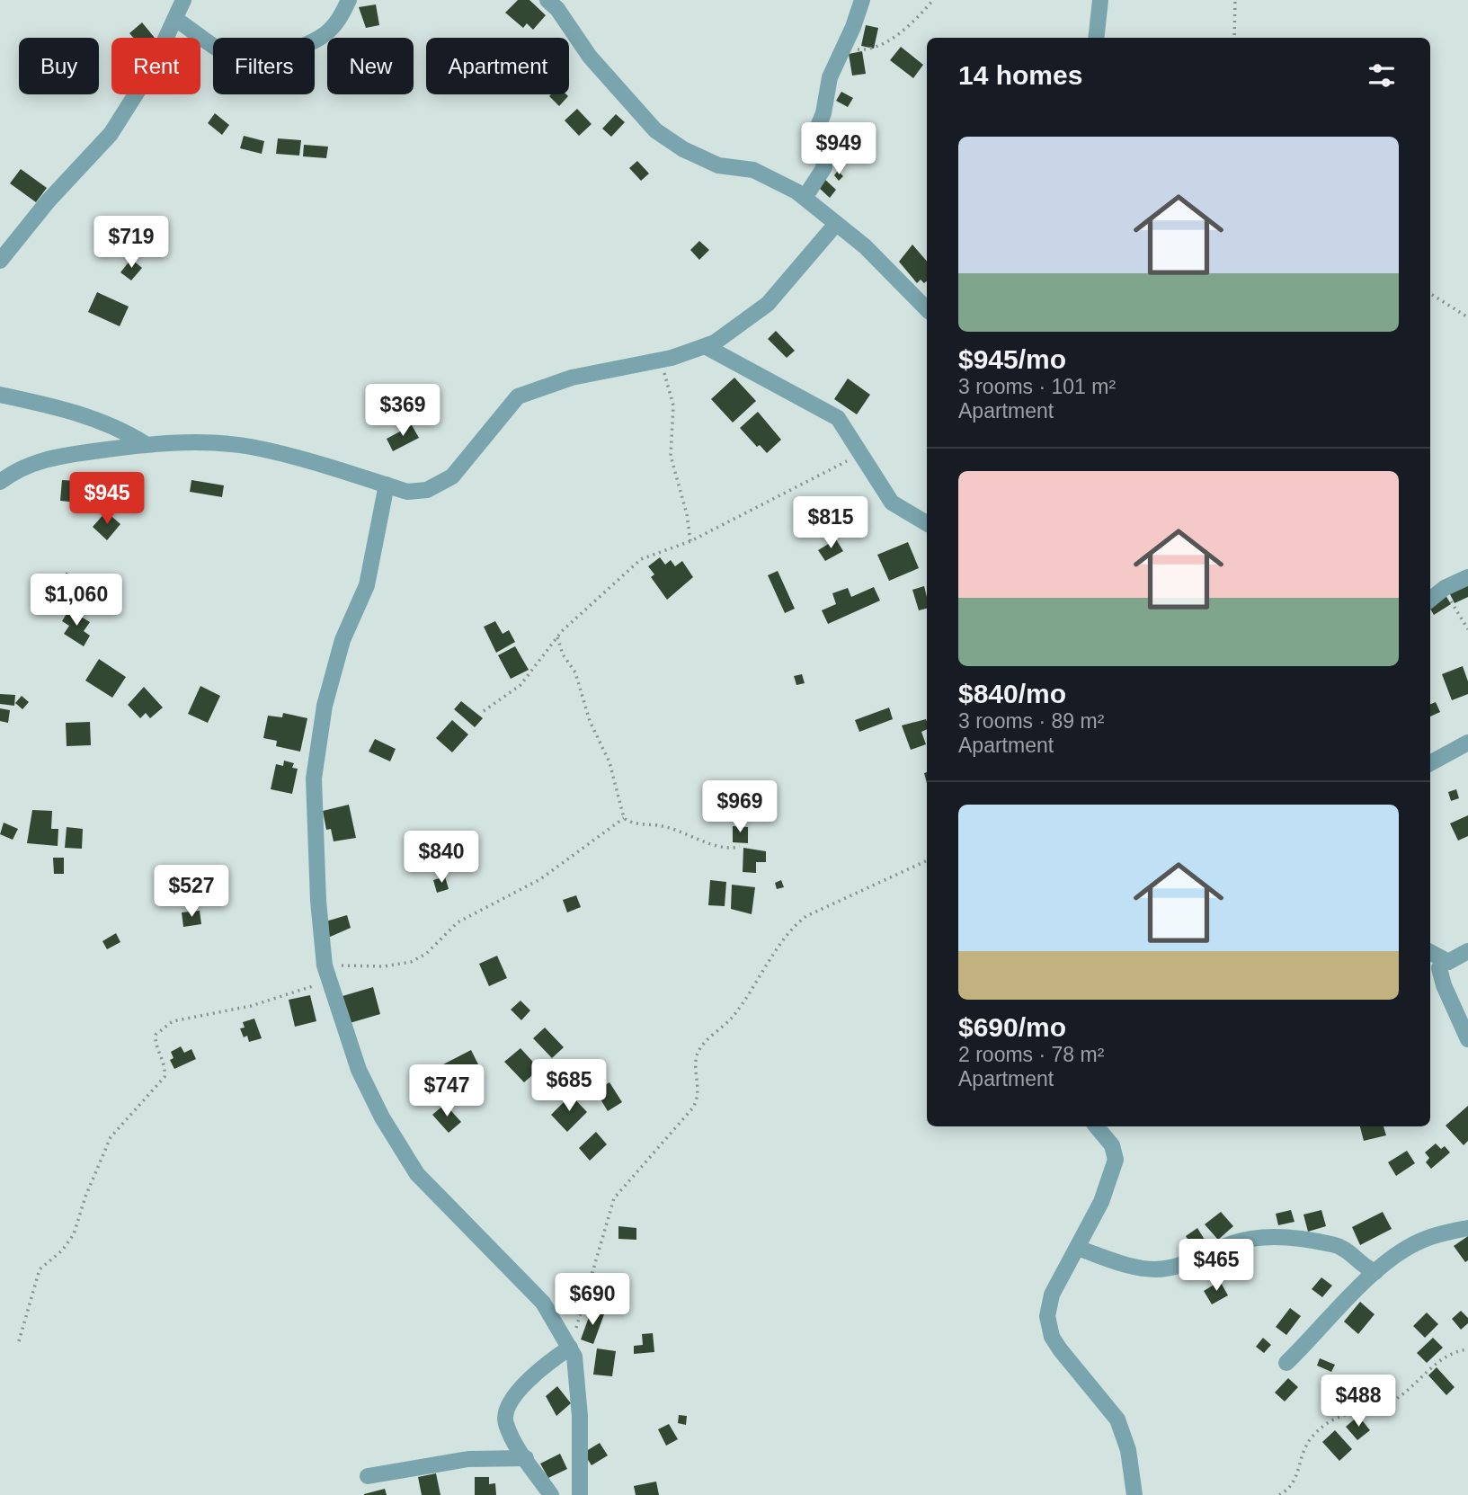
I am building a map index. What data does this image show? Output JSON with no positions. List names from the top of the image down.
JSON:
{
  "page": {
    "chip": [
      "Buy",
      "Rent",
      "Filters",
      "New",
      "Apartment"
    ],
    "heading": "14 homes",
    "list": [
      {
        "name": "$945/mo",
        "note": "3 rooms · 101 m² · Apartment"
      },
      {
        "name": "$840/mo",
        "note": "3 rooms · 89 m² · Apartment"
      },
      {
        "name": "$690/mo",
        "note": "2 rooms · 78 m² · Apartment"
      }
    ],
    "price": [
      "$949",
      "$719",
      "$369",
      "$945",
      "$815",
      "$1,060",
      "$969",
      "$840",
      "$527",
      "$685",
      "$747",
      "$465",
      "$690",
      "$488"
    ]
  }
}
